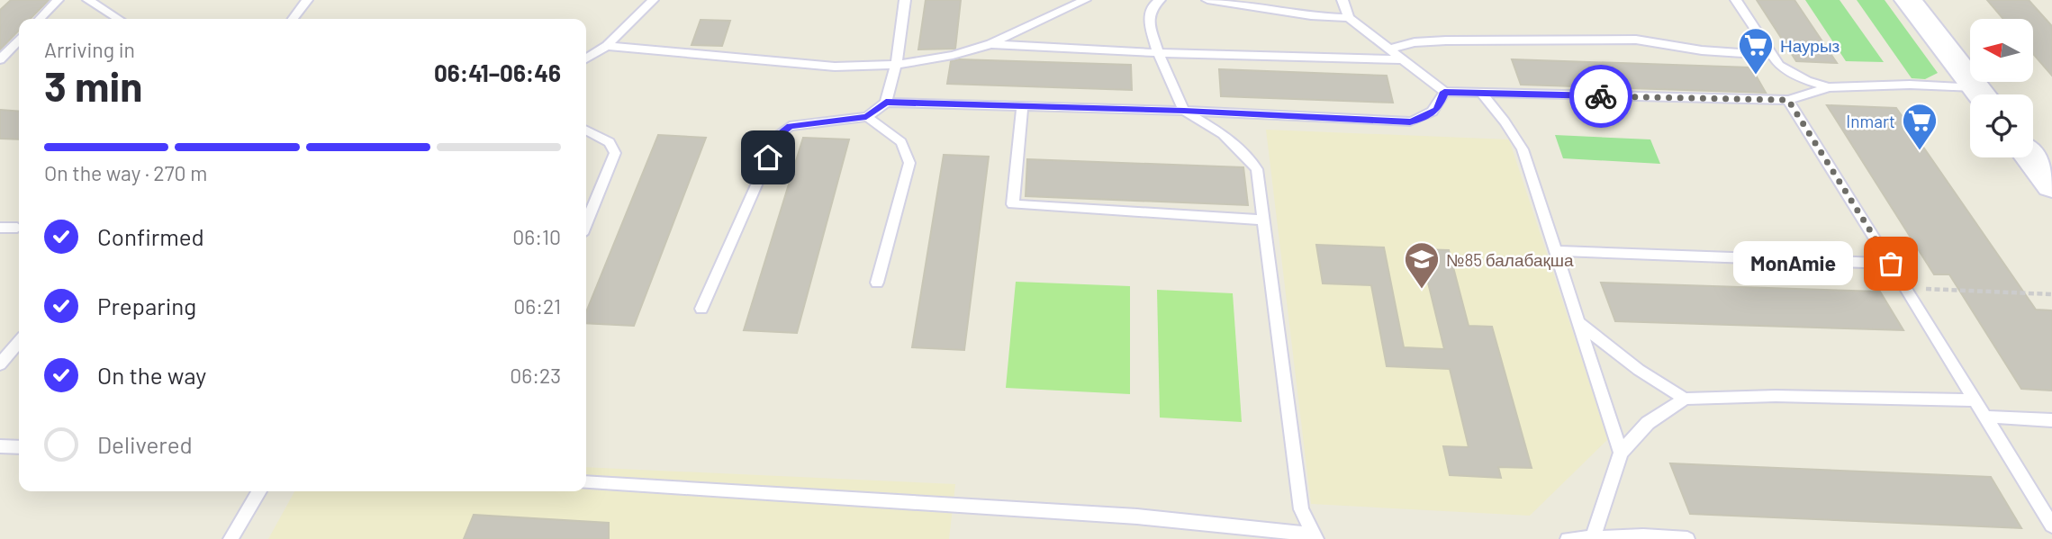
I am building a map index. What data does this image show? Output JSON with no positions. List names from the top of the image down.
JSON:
{
  "places": {
    "supermarket": ["Наурыз", "Inmart"],
    "other": ["MonAmie"],
    "school or university": ["№85 балабақша"]
  },
  "north": "left",
  "page": {
    "heading": ["3 min", "Arriving in", "06:41–06:46"],
    "bar": "On the way · 270 m",
    "list": [
      ["Confirmed", "06:10"],
      ["Preparing", "06:21"],
      ["On the way", "06:23"],
      "Delivered"
    ],
    "bubble": "MonAmie"
  }
}
